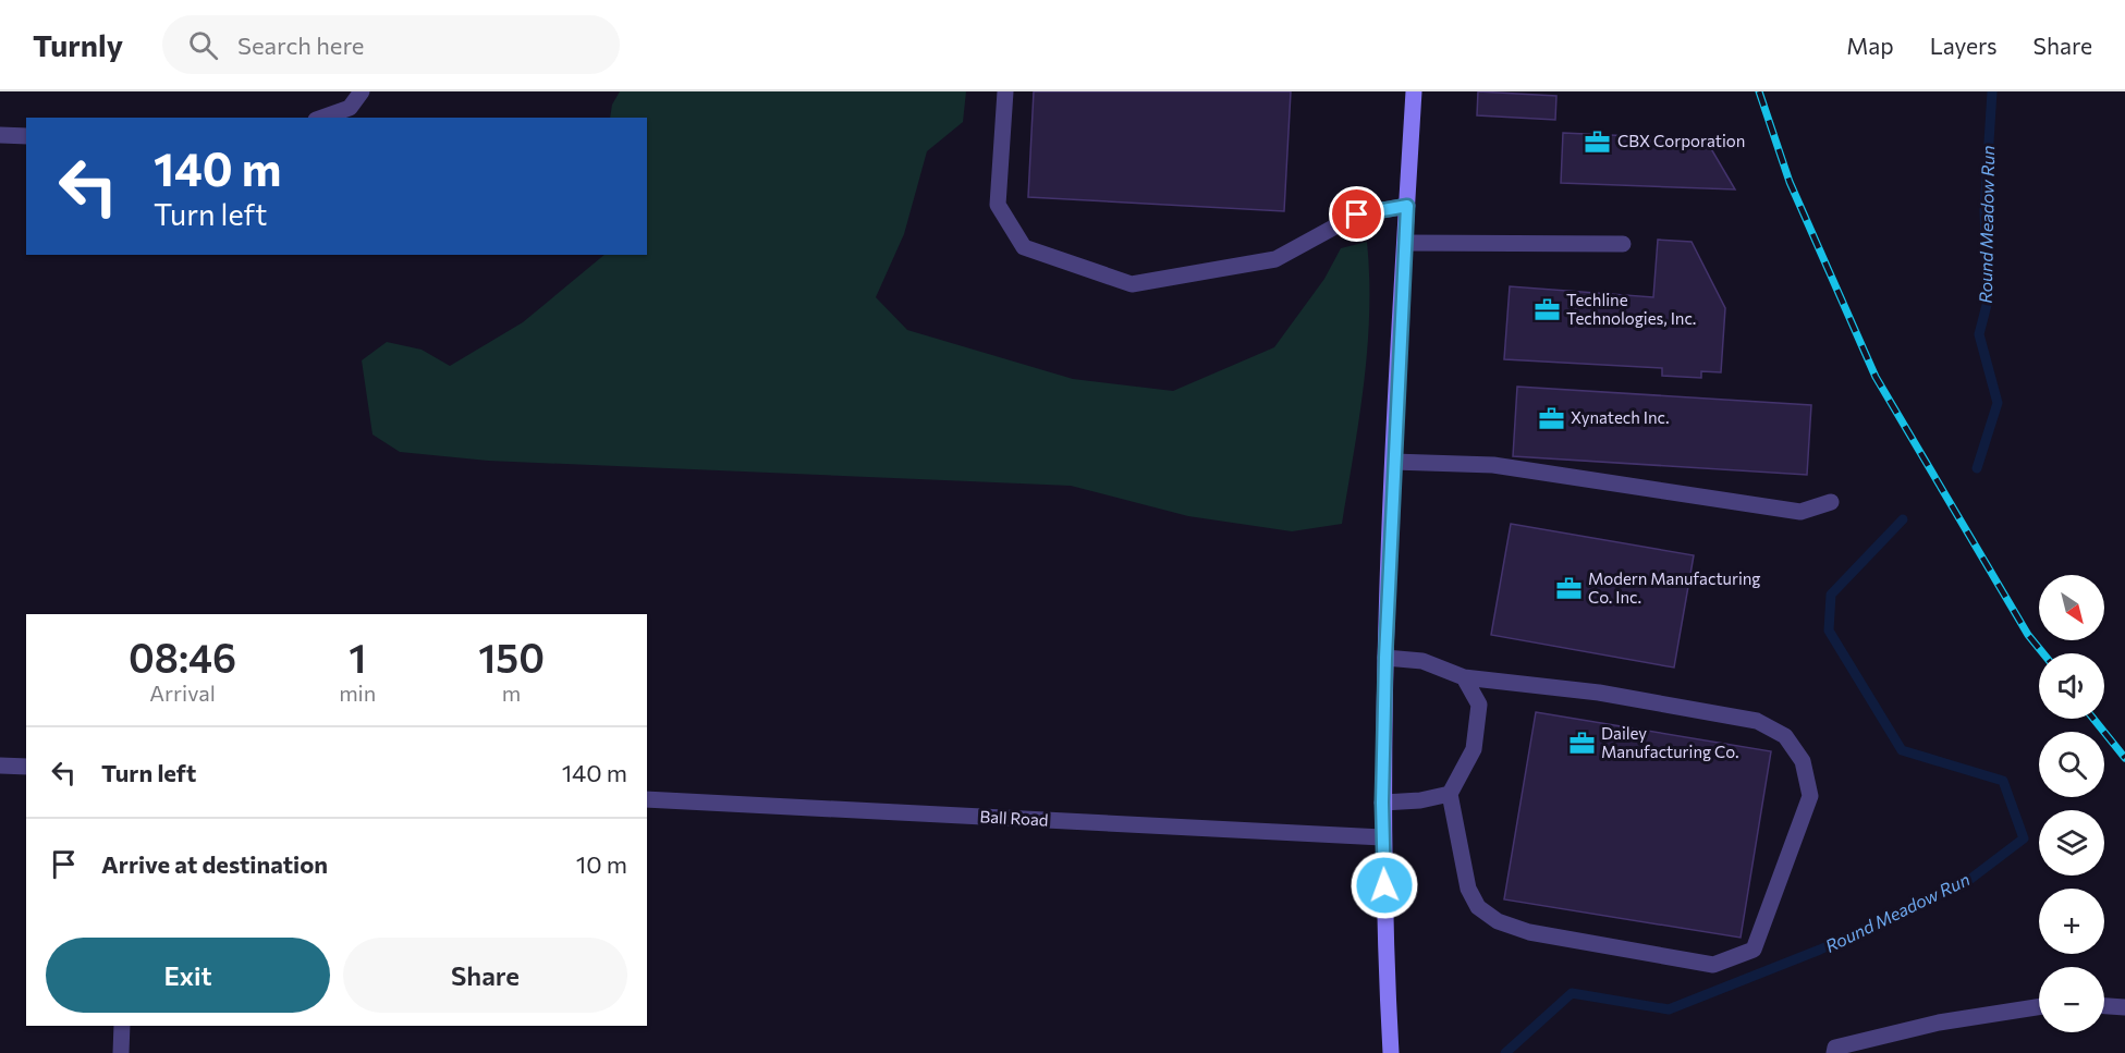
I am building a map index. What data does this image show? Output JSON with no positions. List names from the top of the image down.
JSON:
{
  "streets": {
    "street": ["Ball Road"]
  },
  "water": ["Round Meadow Run"],
  "places": {
    "office": [
      "CBX Corporation",
      "Techline Technologies, Inc.",
      "Xynatech Inc.",
      "Modern Manufacturing Co. Inc.",
      "Dailey Manufacturing Co."
    ]
  },
  "north": "bottom right",
  "page": {
    "header": "Turnly",
    "search": "Search here",
    "nav": ["Map", "Layers", "Share"],
    "turn": ["140 m", "Turn left"],
    "map_buttons": ["+", "−"],
    "eta": [
      "08:46",
      "Arrival",
      "1",
      "min",
      "150",
      "m"
    ],
    "list": [
      {
        "name": "Turn left",
        "value": "140 m"
      },
      {
        "name": "Arrive at destination",
        "value": "10 m"
      }
    ],
    "buttons": ["Exit", "Share"]
  }
}
